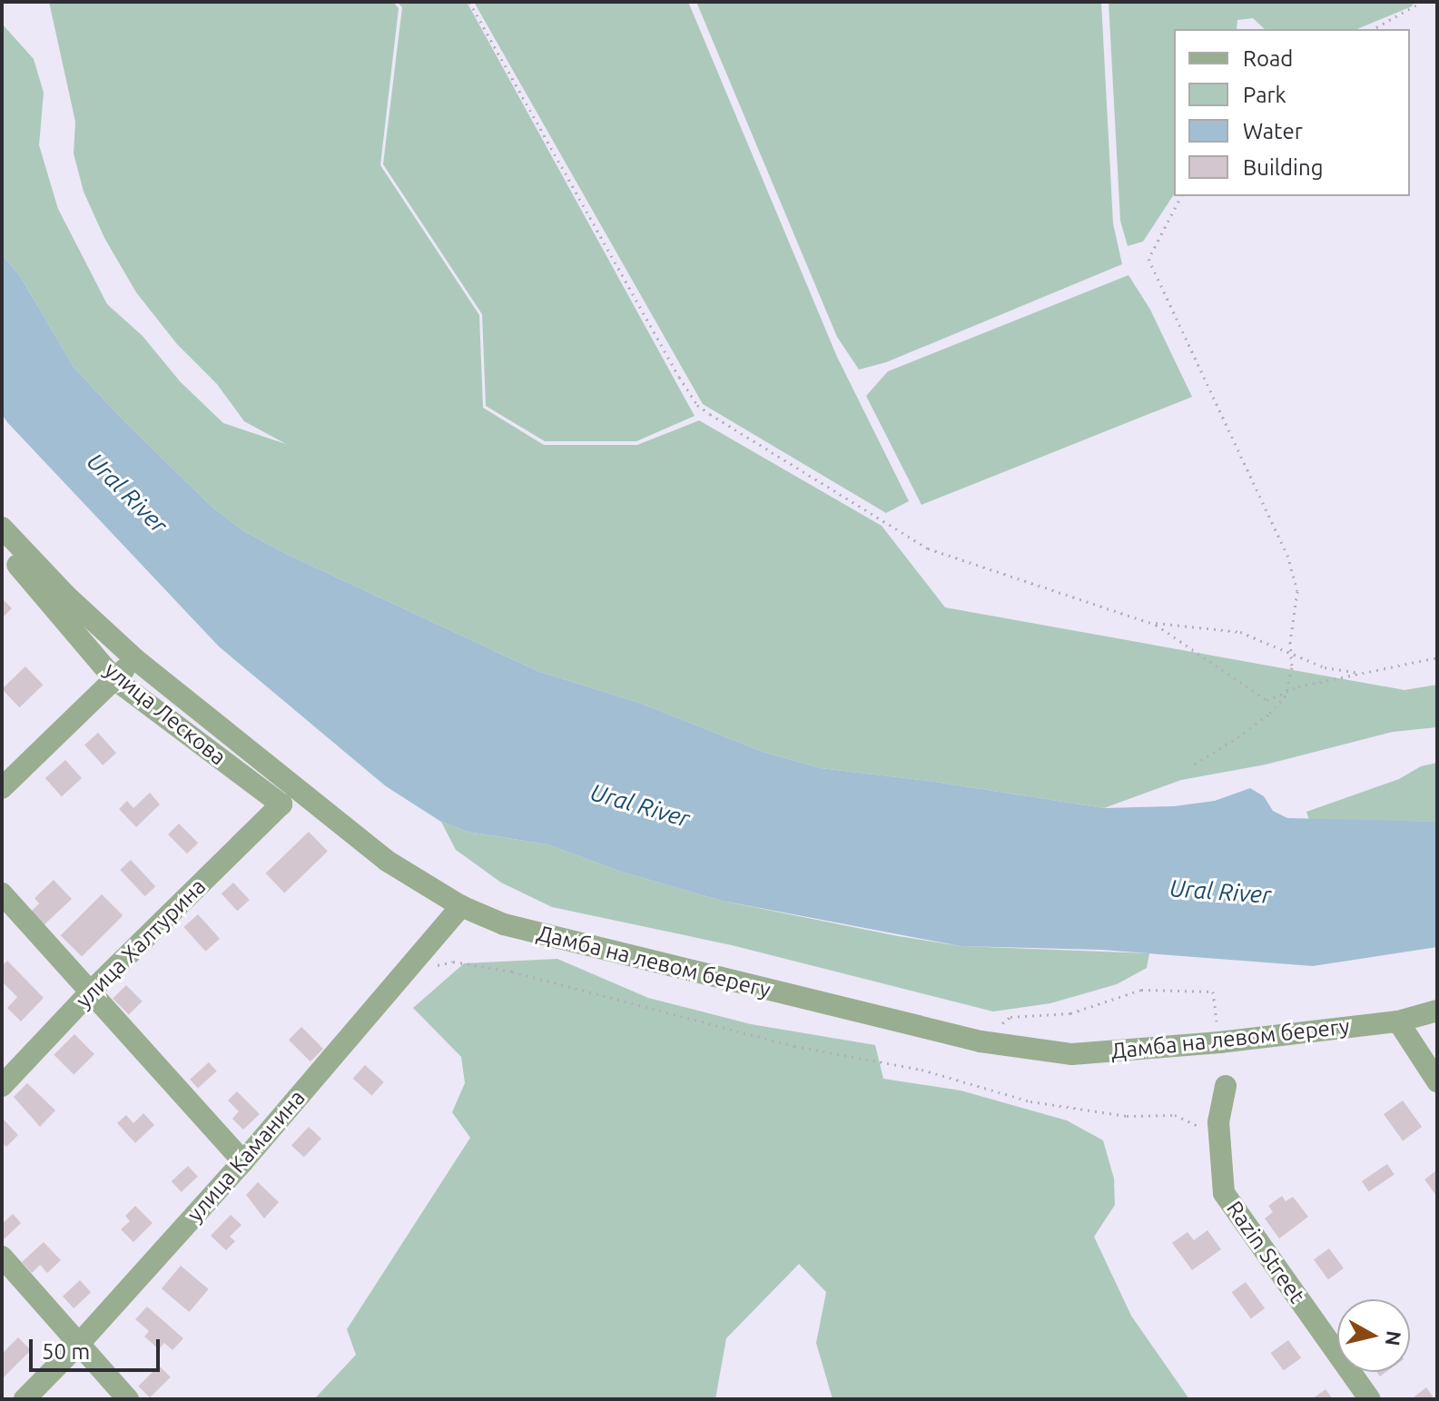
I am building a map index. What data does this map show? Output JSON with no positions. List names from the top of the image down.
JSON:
{
  "streets": {
    "street": [
      "улица Лескова",
      "улица Халтурина",
      "Дамба на левом берегу",
      "улица Каманина",
      "Razin Street"
    ]
  },
  "crossings": [
    ["улица Лескова", "улица Халтурина"],
    ["Дамба на левом берегу", "улица Каманина"]
  ],
  "water": ["Ural River"],
  "legend": [
    "Road",
    "Park",
    "Water",
    "Building"
  ],
  "scale_bar": "50 m",
  "north": "right"
}
